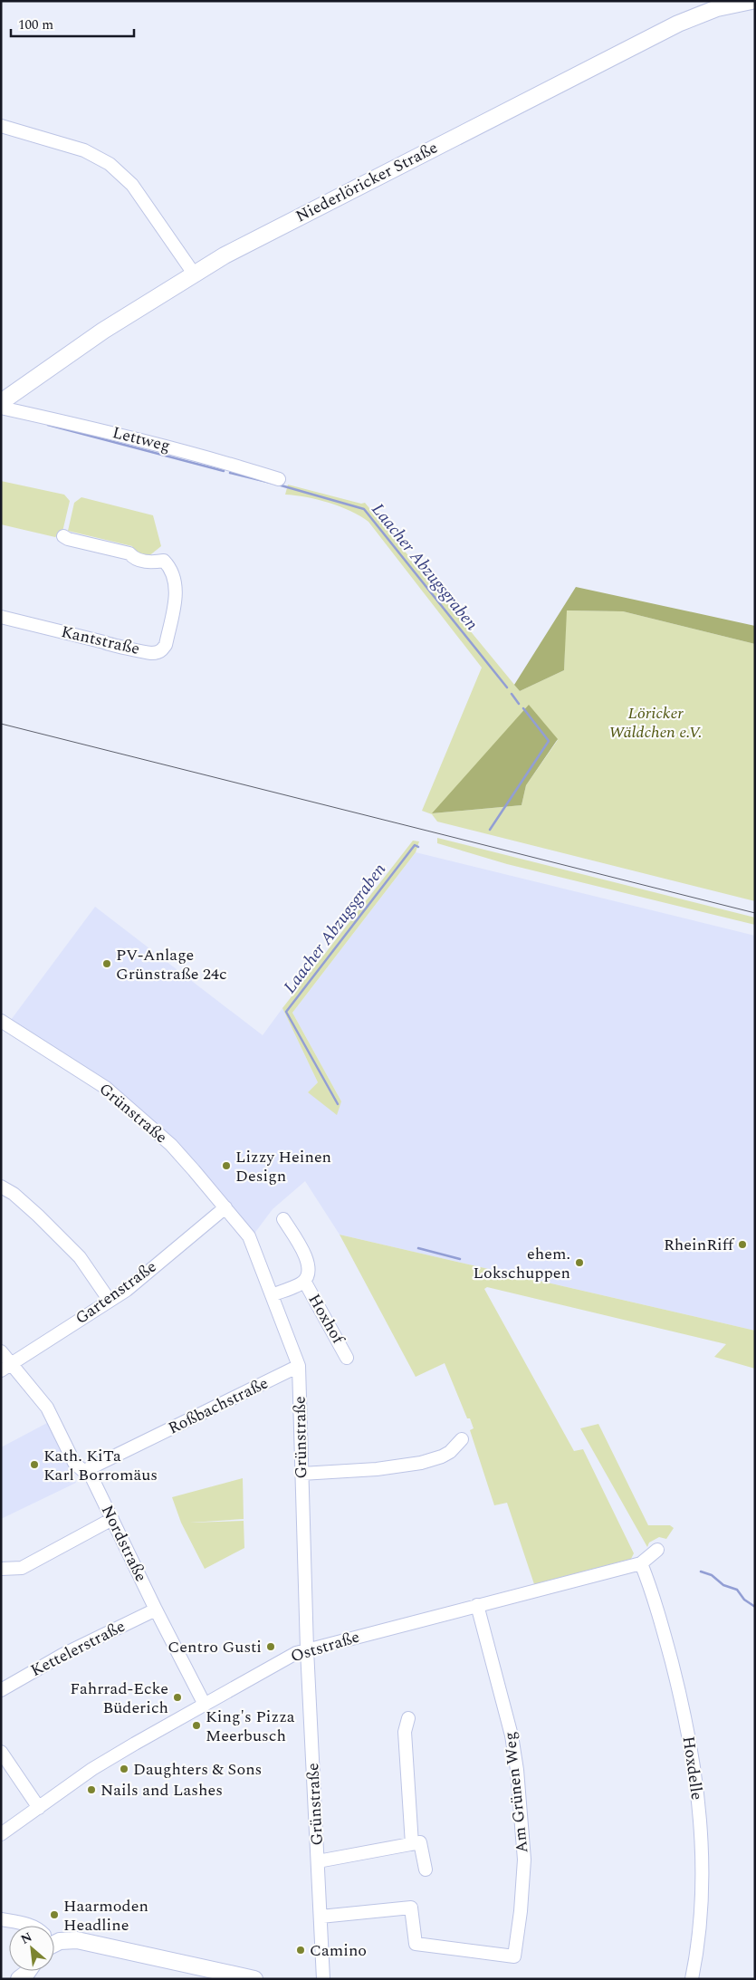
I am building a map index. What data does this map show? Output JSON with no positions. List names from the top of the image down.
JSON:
{
  "streets": {
    "main road": ["Niederlöricker Straße"],
    "street": [
      "Lettweg",
      "Kantstraße",
      "Grünstraße",
      "Gartenstraße",
      "Hoxhof",
      "Roßbachstraße",
      "Nordstraße",
      "Oststraße",
      "Kettelerstraße",
      "Hoxdelle",
      "Am Grünen Weg"
    ]
  },
  "crossings": [
    ["Grünstraße", "Gartenstraße"],
    ["Grünstraße", "Hoxhof"],
    ["Grünstraße", "Roßbachstraße"],
    ["Grünstraße", "Oststraße"],
    ["Grünstraße", "Am Grünen Weg"],
    ["Roßbachstraße", "Nordstraße"],
    ["Nordstraße", "Oststraße"],
    ["Nordstraße", "Kettelerstraße"],
    ["Oststraße", "Hoxdelle"],
    ["Oststraße", "Am Grünen Weg"]
  ],
  "water": ["Laacher Abzugsgraben"],
  "parks": ["Löricker Wäldchen e.V."],
  "places": [
    "PV-Anlage Grünstraße 24c",
    "Lizzy Heinen Design",
    "RheinRiff",
    "ehem. Lokschuppen",
    "Kath. KiTa Karl Borromäus",
    "Centro Gusti",
    "Fahrrad-Ecke Büderich",
    "King's Pizza Meerbusch",
    "Daughters & Sons",
    "Nails and Lashes",
    "Haarmoden Headline",
    "Camino"
  ],
  "scale_bar": "100 m",
  "north": "top left"
}
